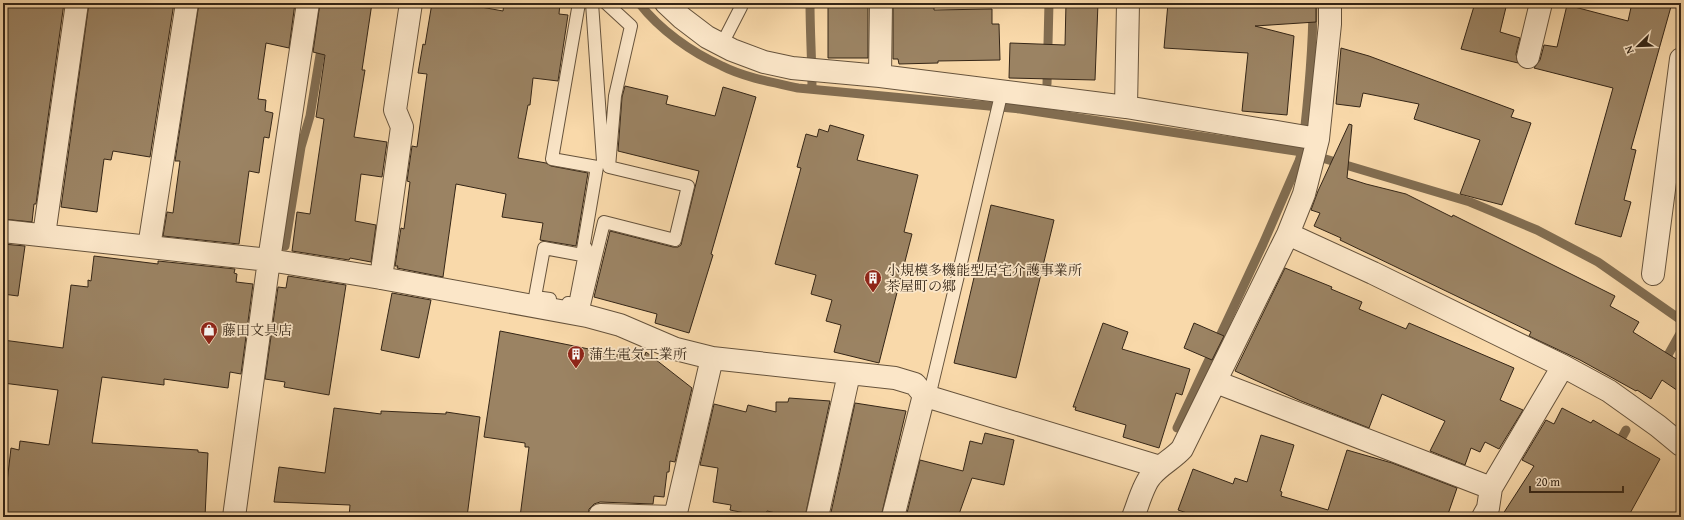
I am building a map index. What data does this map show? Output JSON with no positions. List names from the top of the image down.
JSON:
{
  "places": {
    "building": ["小規模多機能型居宅介護事業所 茶屋町の郷", "蒲生電気工業所"],
    "shop": ["藤田文具店"]
  },
  "scale_bar": "20 m",
  "north": "bottom left"
}
